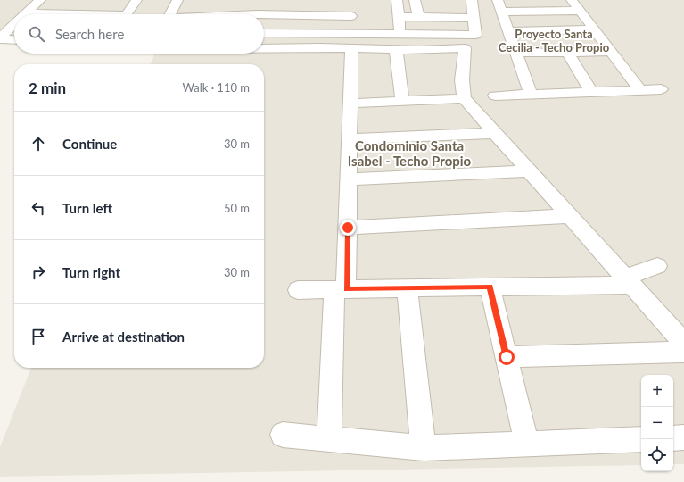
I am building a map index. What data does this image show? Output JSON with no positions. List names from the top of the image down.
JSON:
{
  "districts": ["Proyecto Santa Cecilia - Techo Propio", "Condominio Santa Isabel - Techo Propio"],
  "page": {
    "search": "Search here",
    "heading": ["2 min", "Walk · 110 m"],
    "list": [
      ["Continue", "30 m"],
      ["Turn left", "50 m"],
      ["Turn right", "30 m"],
      "Arrive at destination"
    ],
    "map_buttons": ["+", "−"]
  }
}
